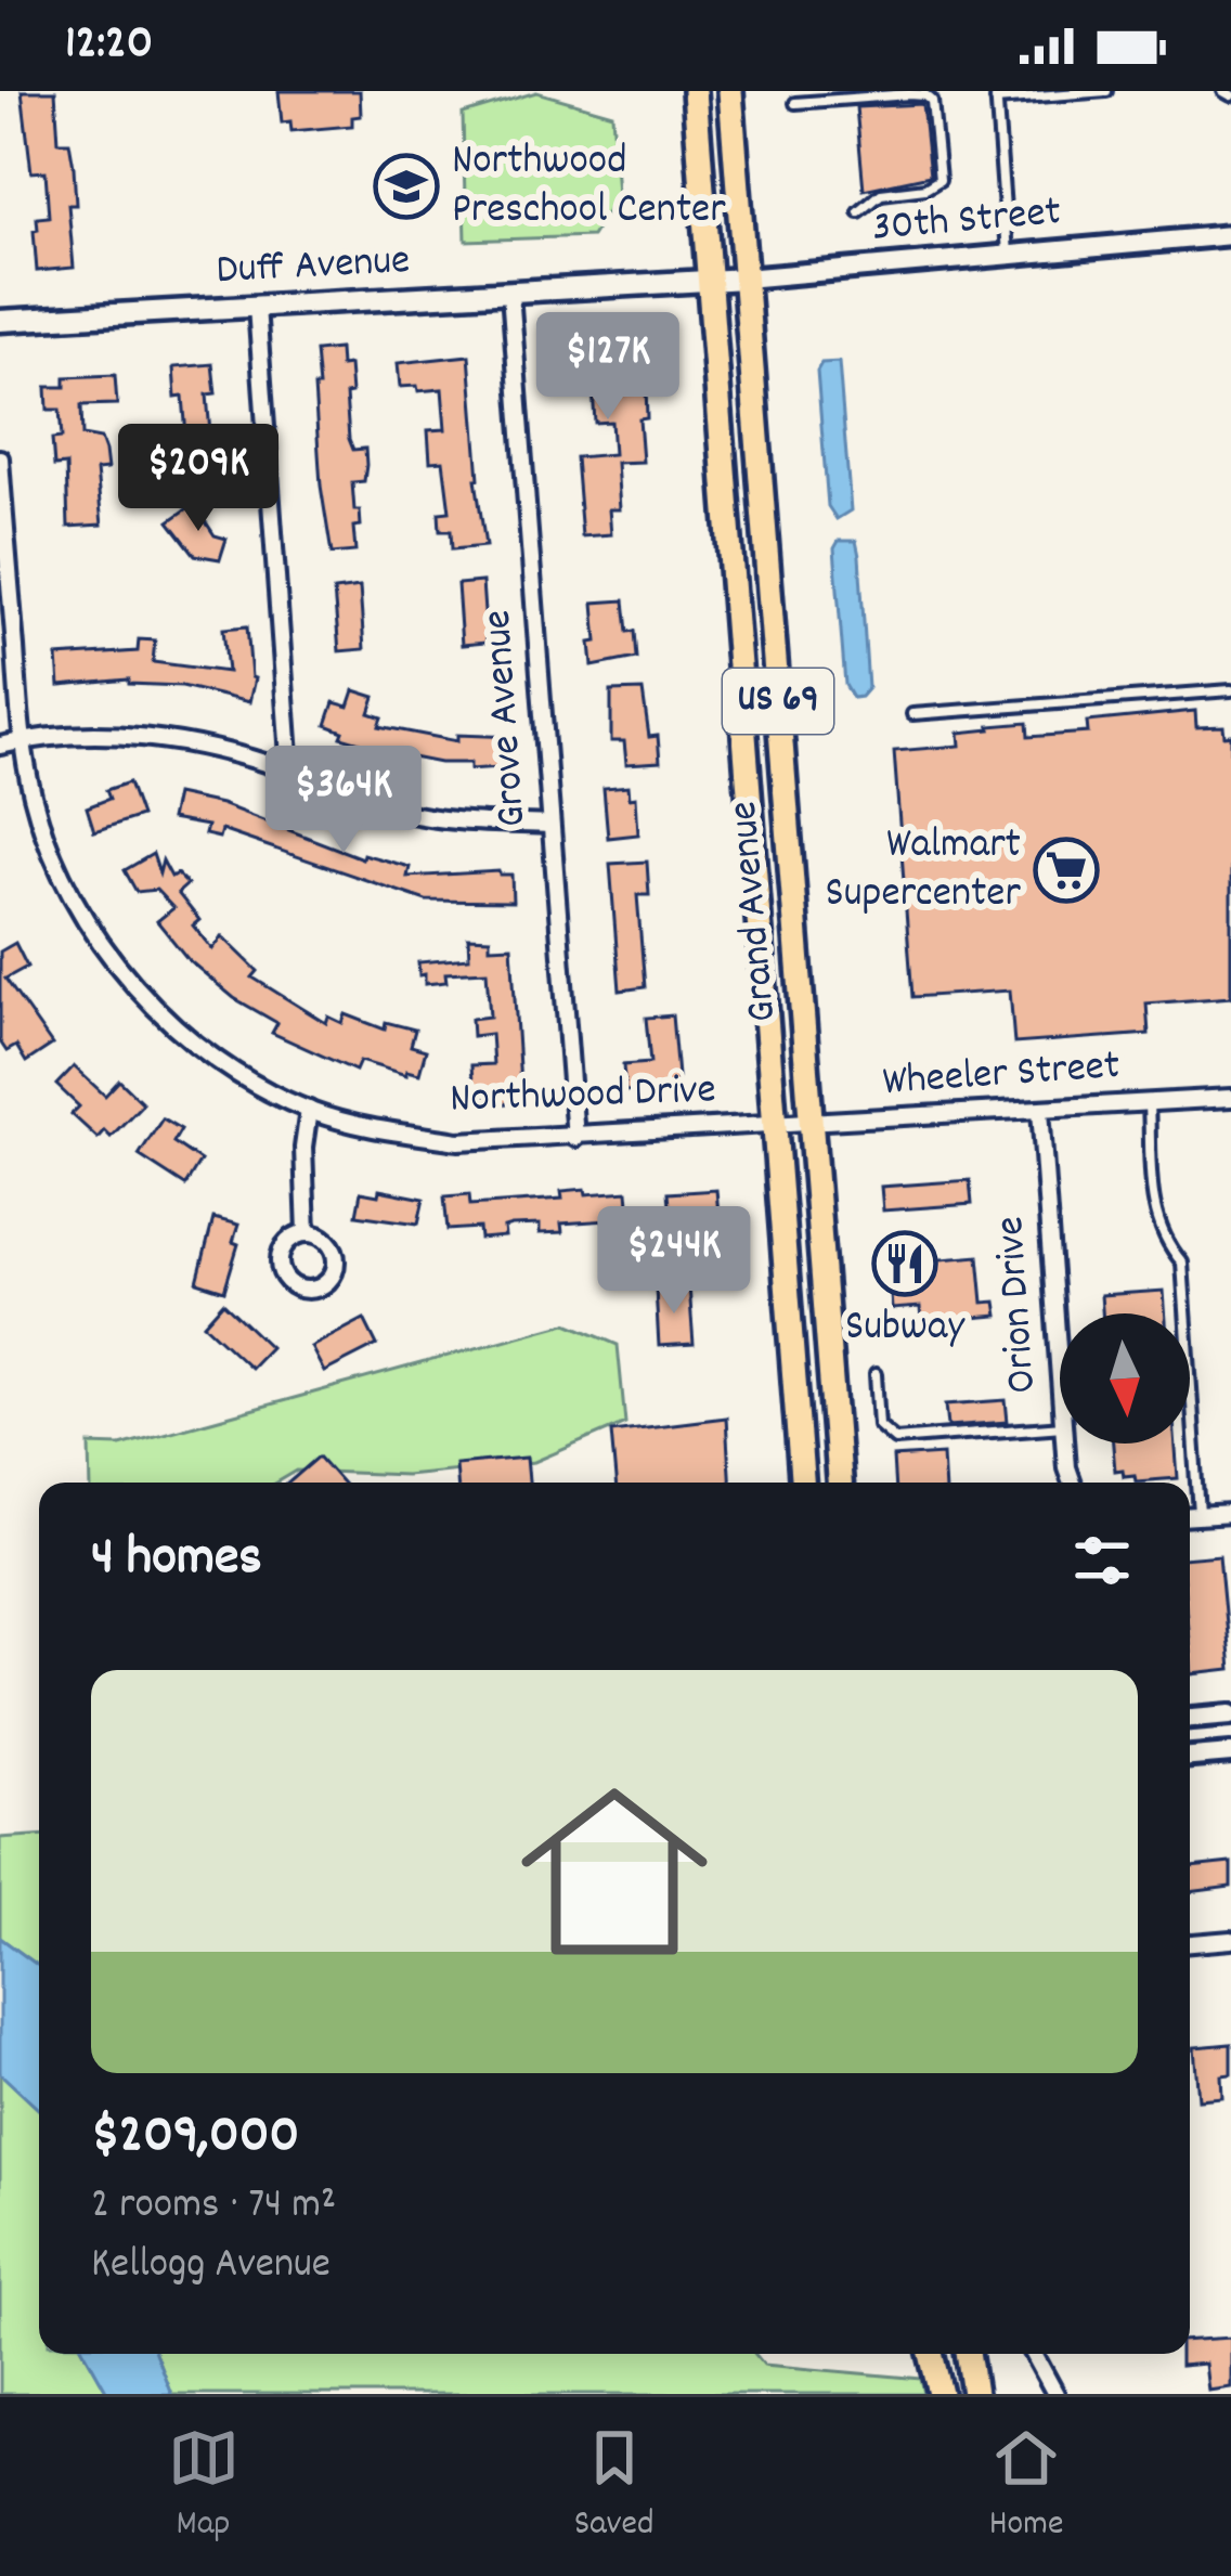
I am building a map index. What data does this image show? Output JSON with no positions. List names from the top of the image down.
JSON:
{
  "streets": {
    "main road": [
      "30th Street",
      "Duff Avenue",
      "US 69",
      "Grand Avenue"
    ],
    "street": [
      "Grove Avenue",
      "Wheeler Street",
      "Northwood Drive",
      "Orion Drive"
    ]
  },
  "crossings": [
    ["30th Street", "Duff Avenue"],
    ["30th Street", "Grand Avenue"],
    ["Duff Avenue", "Grove Avenue"],
    ["Duff Avenue", "Grand Avenue"],
    ["Grove Avenue", "Northwood Drive"],
    ["Grand Avenue", "Wheeler Street"],
    ["Grand Avenue", "Northwood Drive"],
    ["Wheeler Street", "Northwood Drive"],
    ["Wheeler Street", "Orion Drive"]
  ],
  "places": {
    "school or university": ["Northwood Preschool Center"],
    "supermarket": ["Walmart Supercenter"],
    "restaurant": ["Subway"]
  },
  "north": "bottom",
  "page": {
    "status": "12:20",
    "price": [
      "$127K",
      "$209K",
      "$364K",
      "$244K"
    ],
    "heading": "4 homes",
    "list": [
      {
        "name": "$209,000",
        "note": "2 rooms · 74 m² · Kellogg Avenue"
      }
    ],
    "tabs": ["Map", "Saved", "Home"]
  }
}
